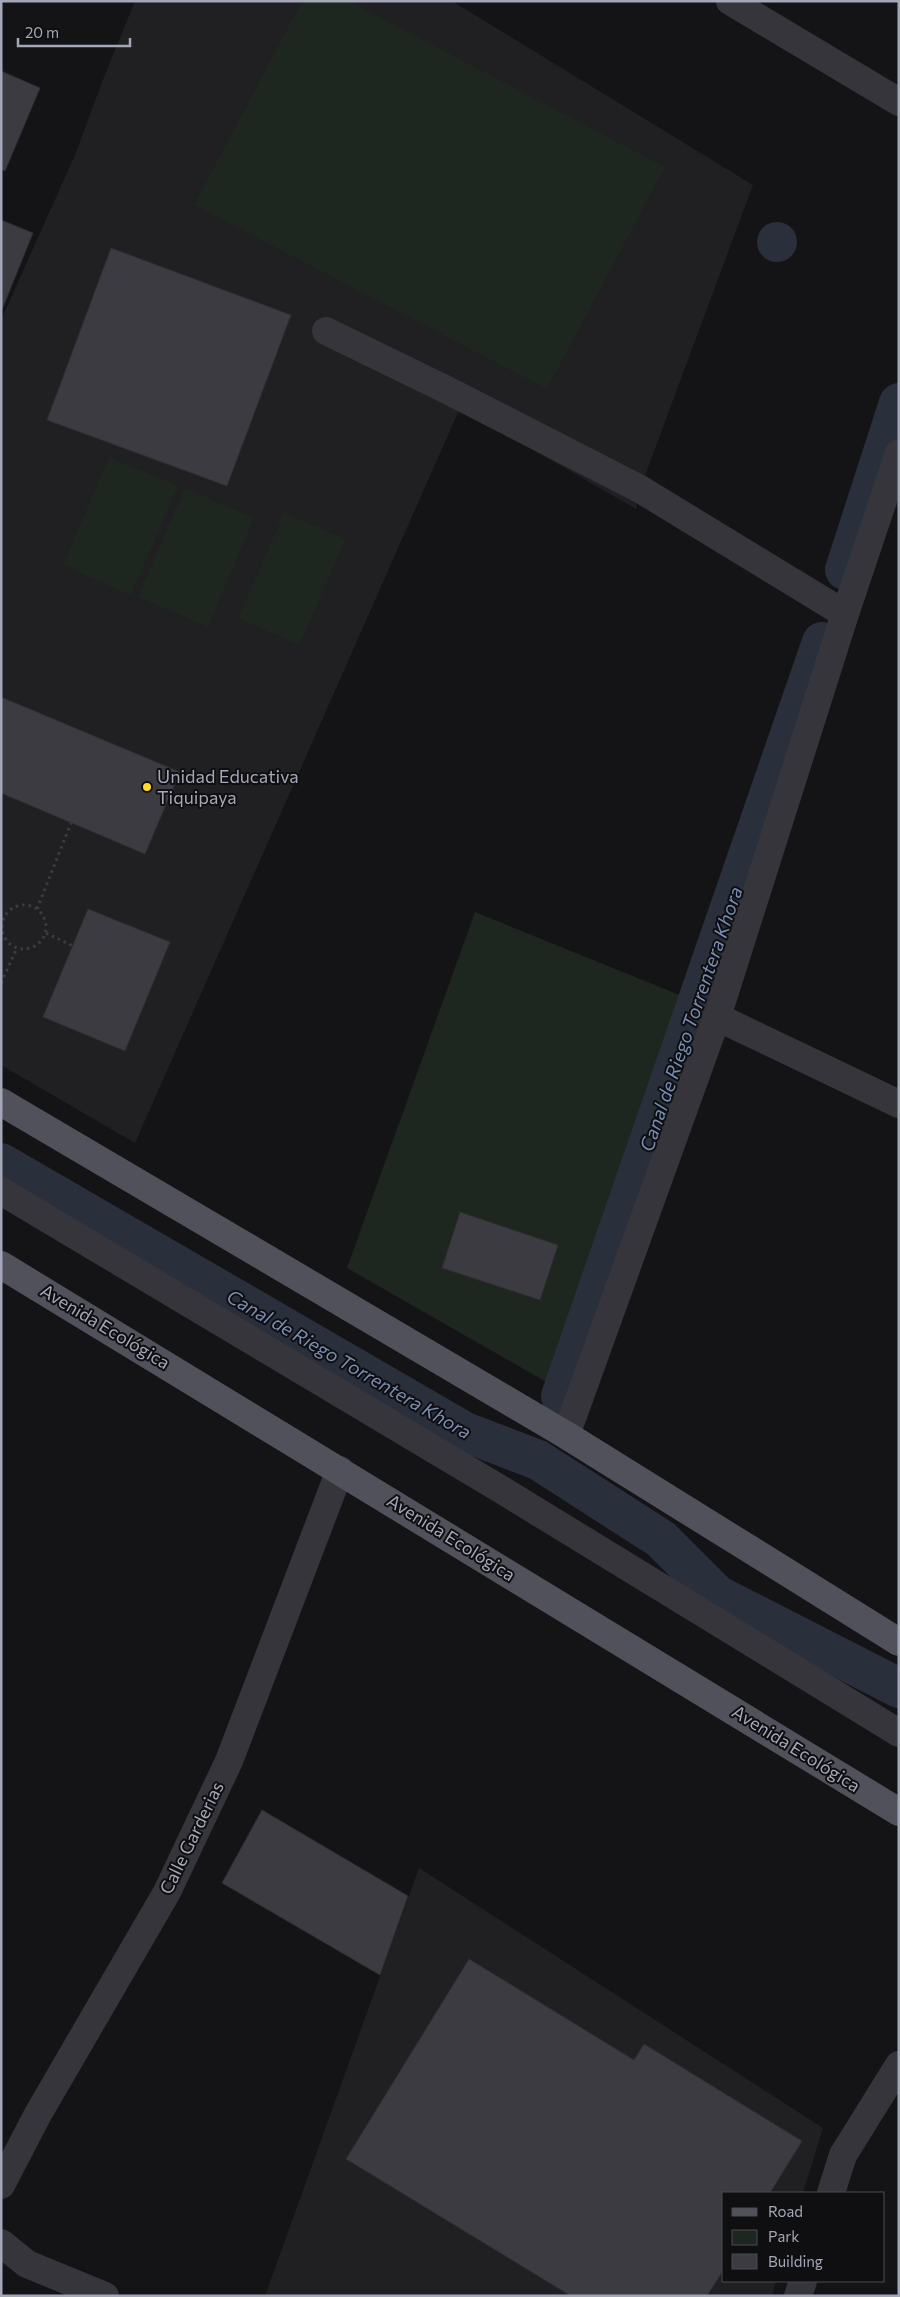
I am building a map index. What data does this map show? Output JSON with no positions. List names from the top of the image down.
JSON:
{
  "streets": {
    "main road": ["Avenida Ecológica"],
    "street": ["Calle Garderias"]
  },
  "crossings": [
    ["Avenida Ecológica", "Calle Garderias"]
  ],
  "water": ["Canal de Riego Torrentera Khora"],
  "places": ["Unidad Educativa Tiquipaya"],
  "legend": ["Road", "Park", "Building"],
  "scale_bar": "20 m"
}
